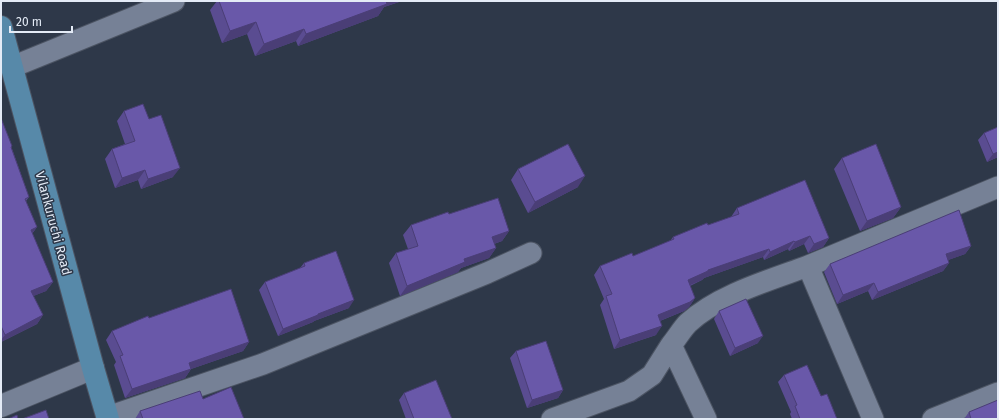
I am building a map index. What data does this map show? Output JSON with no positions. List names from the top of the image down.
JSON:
{
  "streets": {
    "main road": ["Vilankuruchi Road"]
  },
  "scale_bar": "20 m"
}
